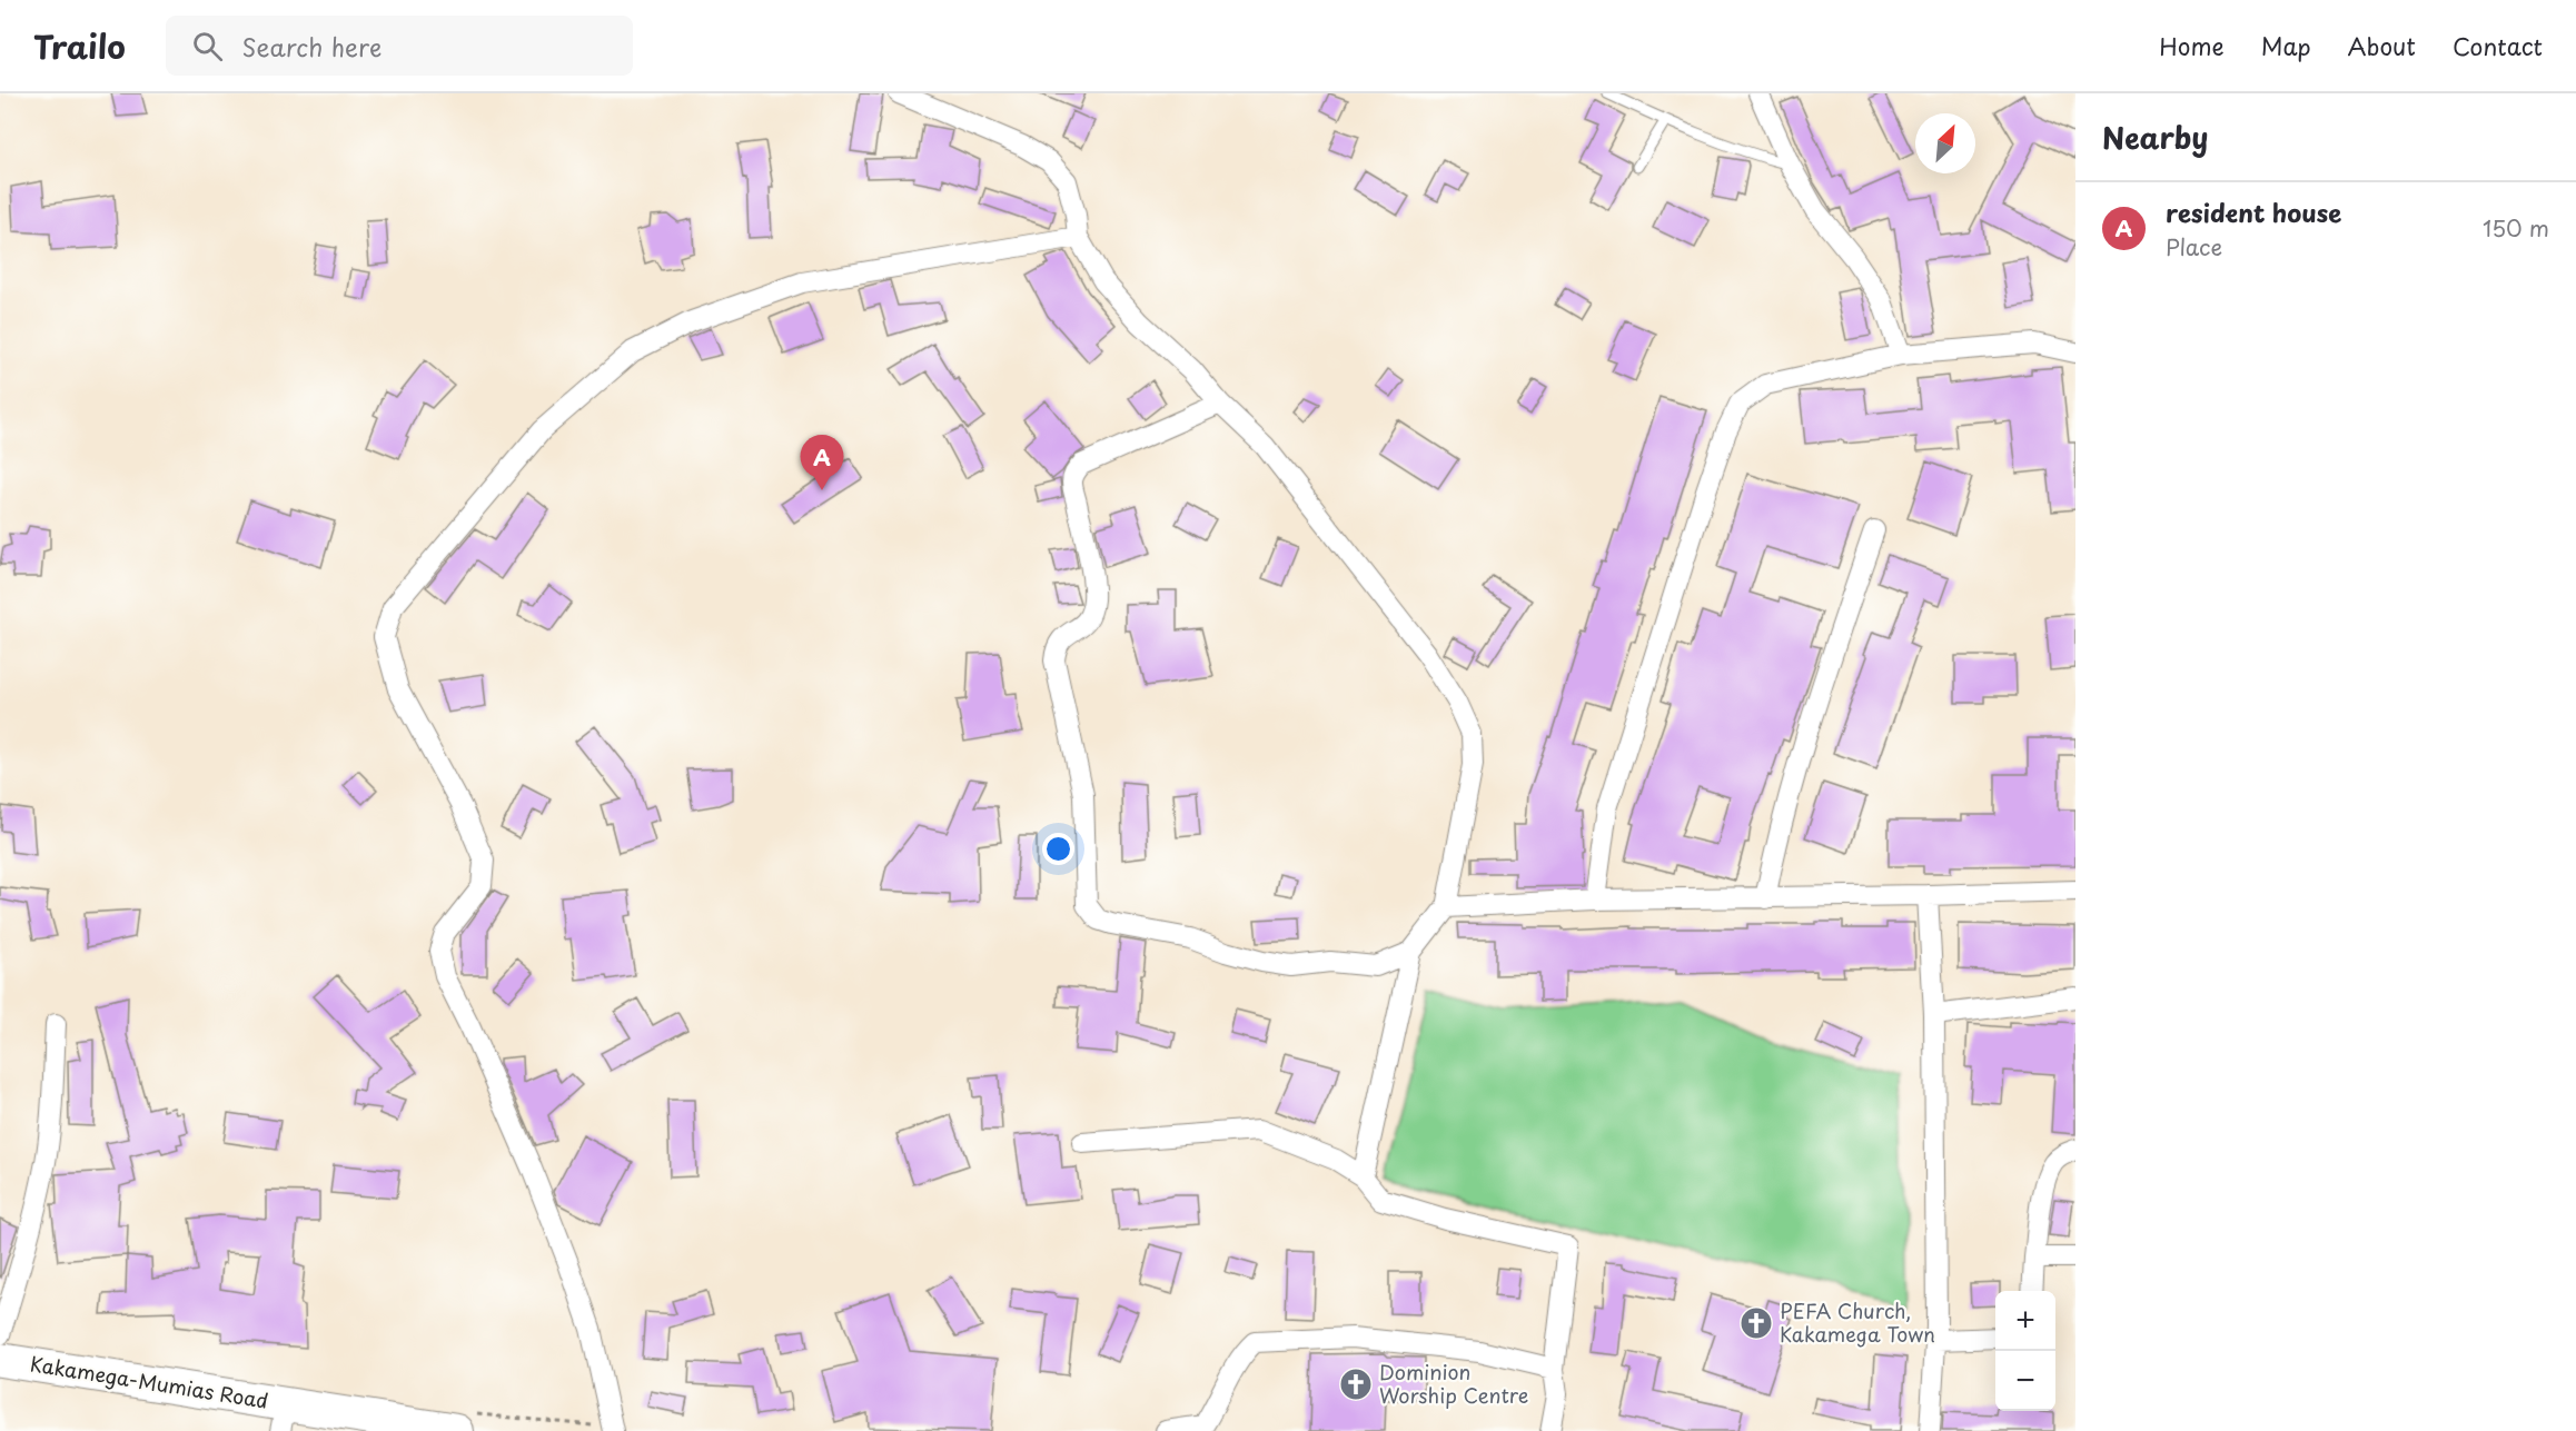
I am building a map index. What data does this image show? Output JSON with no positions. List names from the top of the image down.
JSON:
{
  "streets": {
    "highway": ["Kakamega-Mumias Road"]
  },
  "places": {
    "church": ["PEFA Church, Kakamega Town", "Dominion Worship Centre"]
  },
  "north": "top right",
  "page": {
    "header": "Trailo",
    "search": "Search here",
    "nav": [
      "Home",
      "Map",
      "About",
      "Contact"
    ],
    "heading": "Nearby",
    "list": [
      {
        "mark": "A",
        "name": "resident house",
        "note": "Place",
        "value": "150 m"
      }
    ],
    "pins": "A",
    "map_buttons": ["+", "−"]
  }
}
